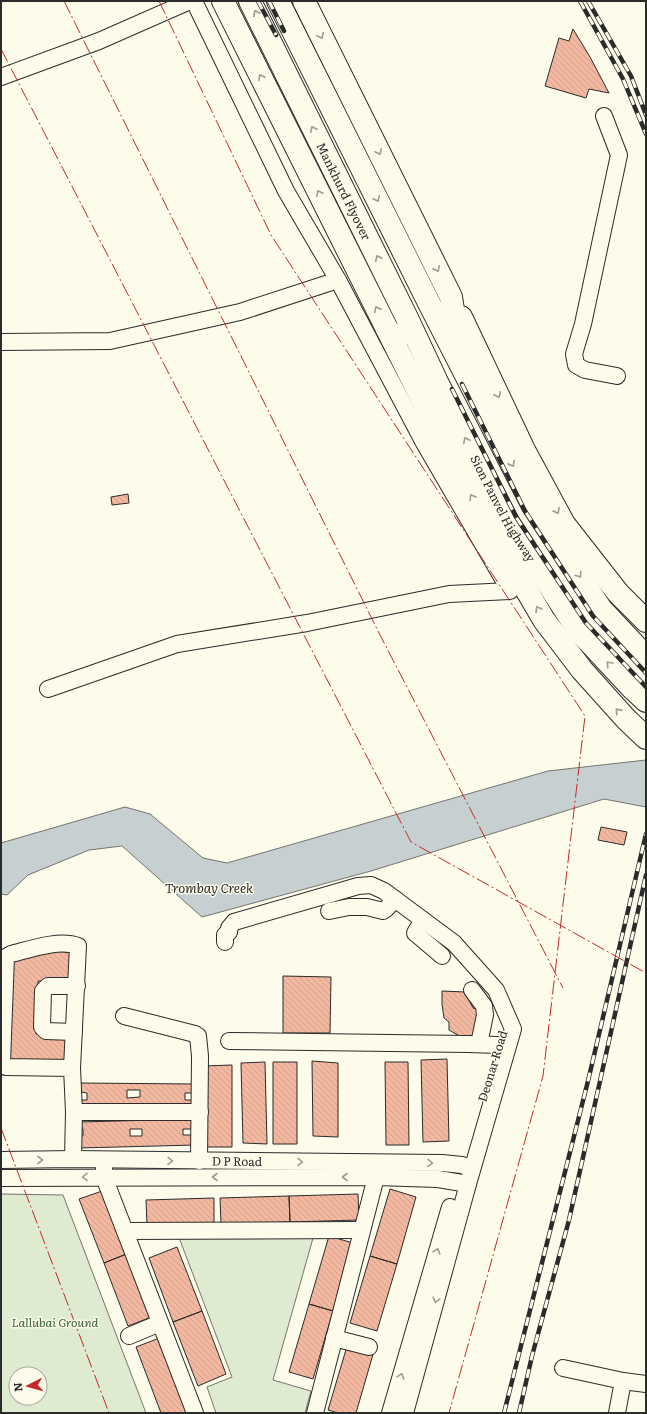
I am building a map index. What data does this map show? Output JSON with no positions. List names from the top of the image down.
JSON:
{
  "streets": {
    "highway": ["Mankhurd Flyover", "Sion Panvel Highway"],
    "street": ["Deonar Road", "D P Road"]
  },
  "crossings": [
    ["Mankhurd Flyover", "Sion Panvel Highway"],
    ["Deonar Road", "D P Road"]
  ],
  "water": ["Trombay Creek"],
  "parks": ["Lallubai Ground"],
  "north": "left"
}
